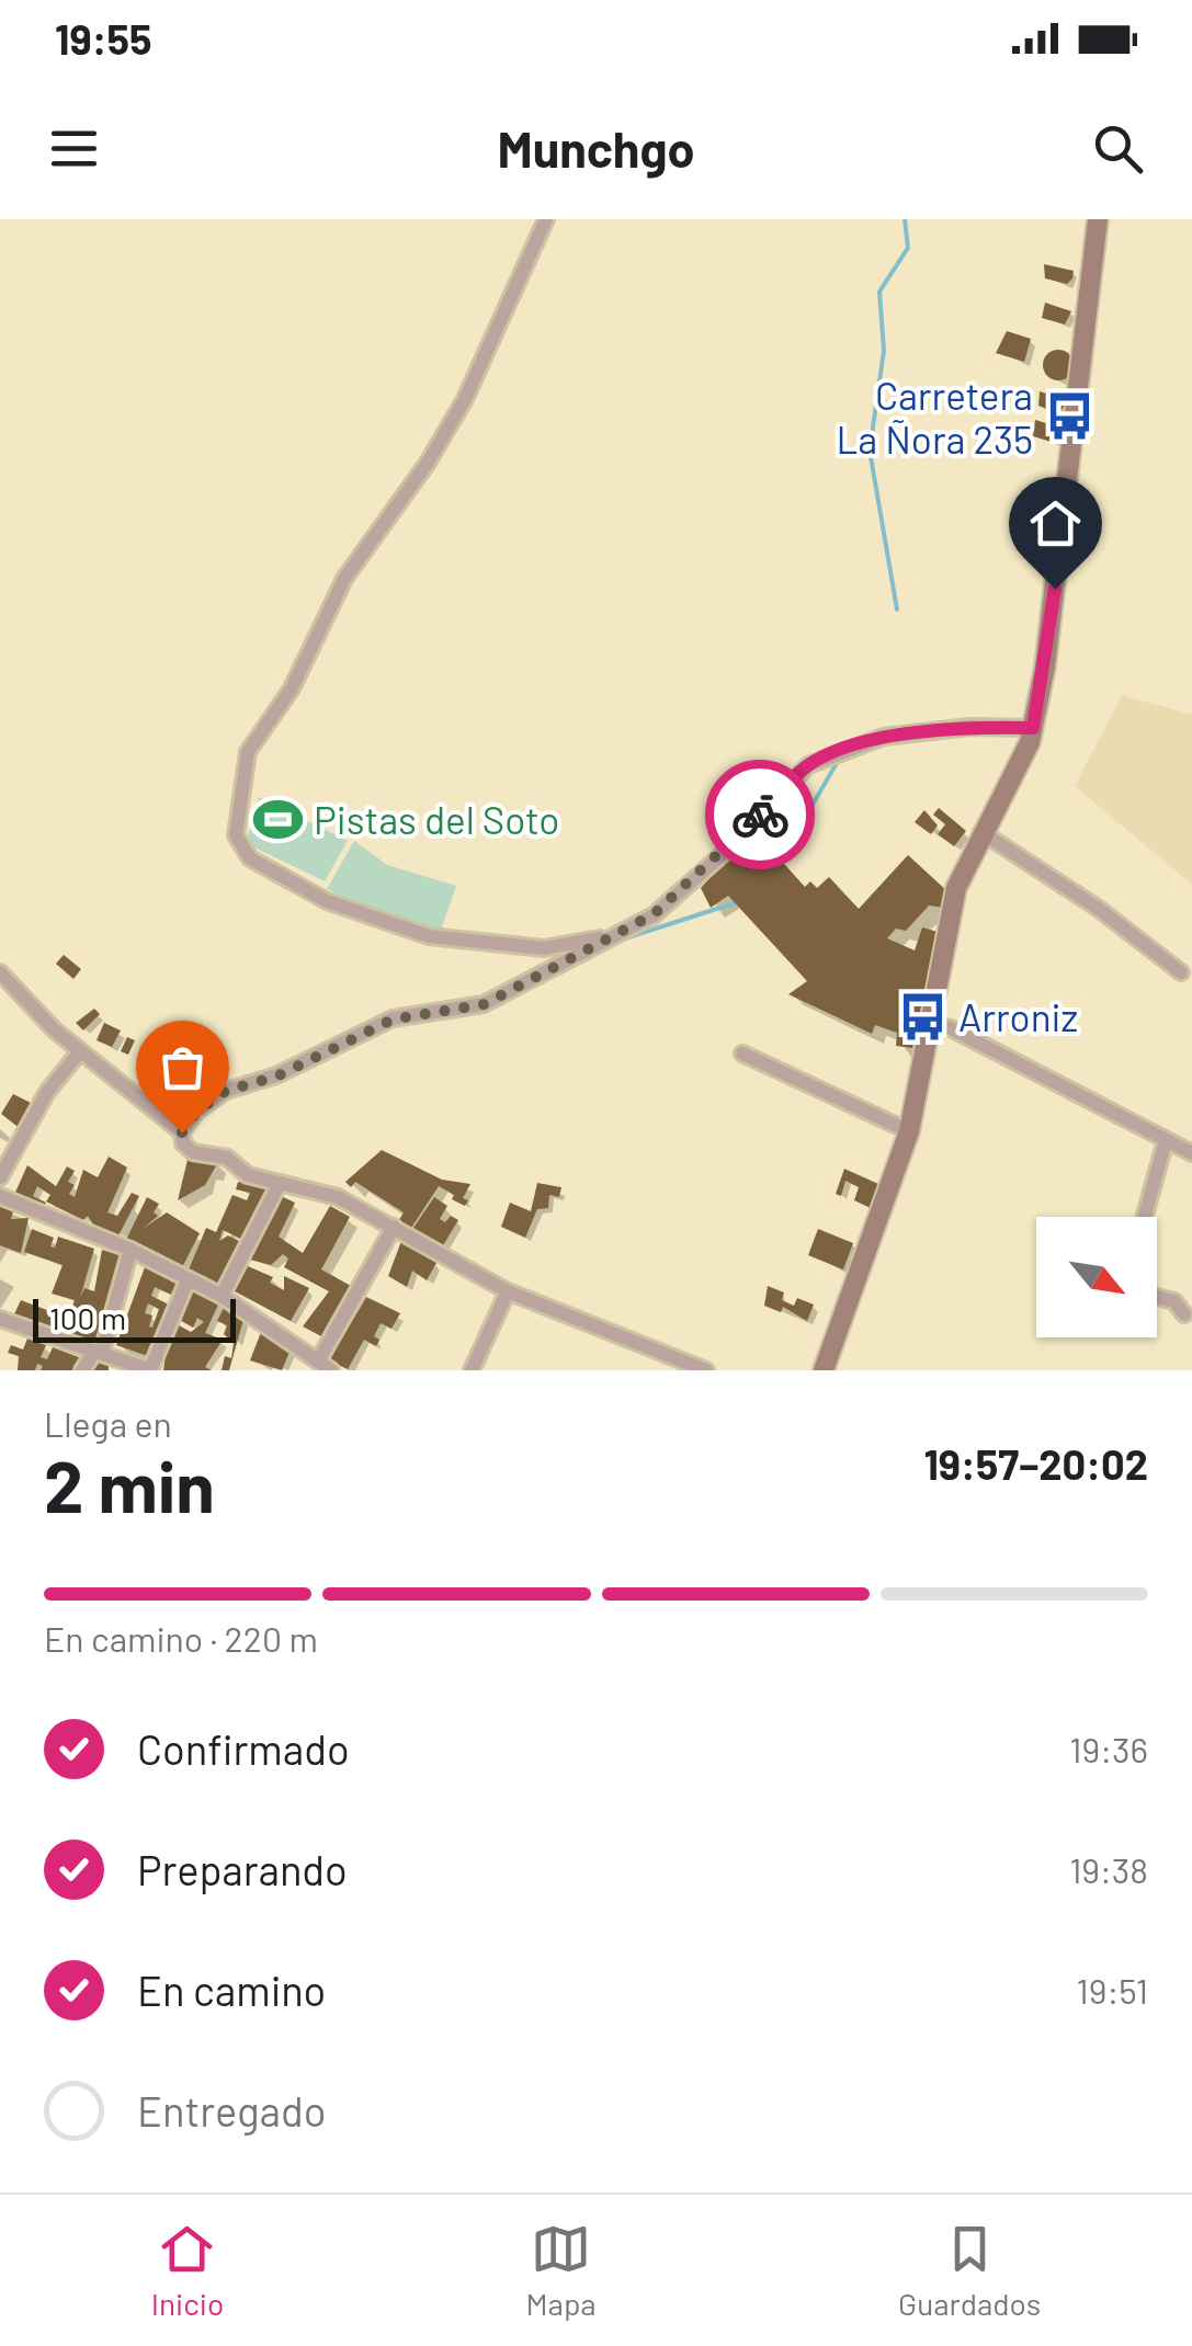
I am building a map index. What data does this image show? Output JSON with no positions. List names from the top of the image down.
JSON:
{
  "places": {
    "bus stop": ["Carretera La Ñora 235", "Arroniz"],
    "sports": ["Pistas del Soto"]
  },
  "scale_bar": "100 m",
  "north": "bottom right",
  "page": {
    "status": "19:55",
    "header": "Munchgo",
    "scale": "100 m",
    "heading": ["2 min", "Llega en", "19:57–20:02"],
    "bar": "En camino · 220 m",
    "list": [
      ["Confirmado", "19:36"],
      ["Preparando", "19:38"],
      ["En camino", "19:51"],
      "Entregado"
    ],
    "tabs": ["Inicio", "Mapa", "Guardados"]
  }
}
